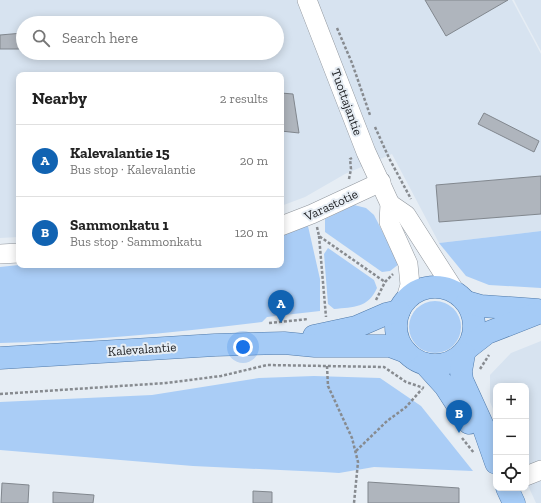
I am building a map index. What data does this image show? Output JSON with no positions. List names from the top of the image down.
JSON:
{
  "streets": {
    "main road": ["Kalevalantie"],
    "street": ["Tuottajantie", "Varastotie"]
  },
  "crossings": [
    ["Tuottajantie", "Varastotie"],
    ["Tuottajantie", "Kalevalantie"]
  ],
  "page": {
    "search": "Search here",
    "heading": ["Nearby", "2 results"],
    "list": [
      {
        "mark": "A",
        "name": "Kalevalantie 15",
        "note": "Bus stop · Kalevalantie",
        "value": "20 m"
      },
      {
        "mark": "B",
        "name": "Sammonkatu 1",
        "note": "Bus stop · Sammonkatu",
        "value": "120 m"
      }
    ],
    "pins": ["A", "B"],
    "map_buttons": ["+", "−"]
  }
}
